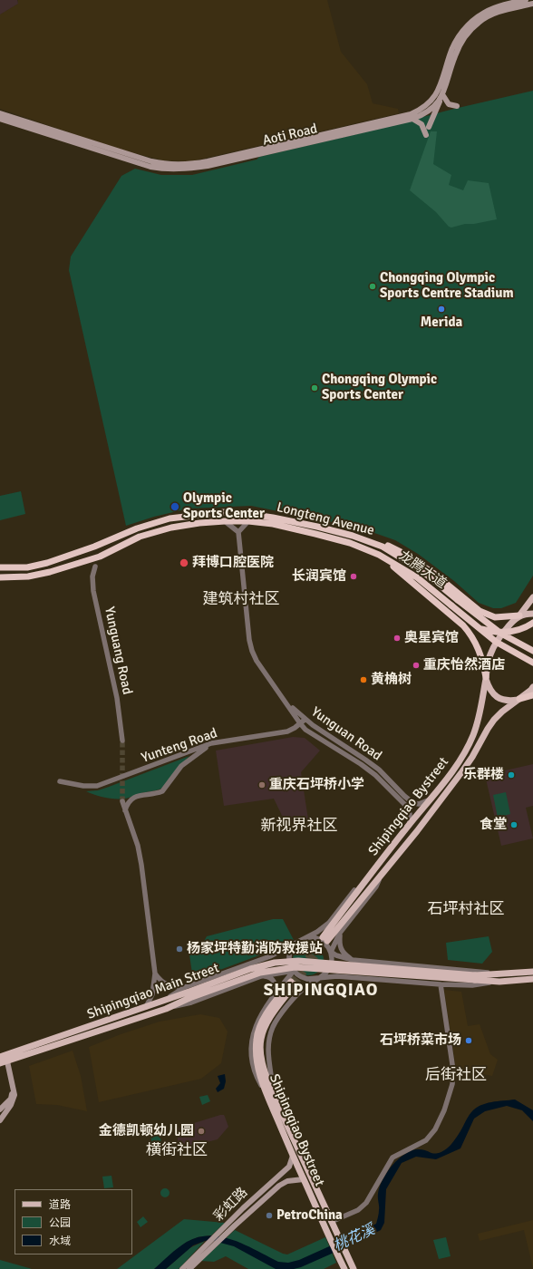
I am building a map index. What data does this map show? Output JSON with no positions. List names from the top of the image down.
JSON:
{
  "streets": {
    "highway": ["Longteng Avenue", "龙腾大道"],
    "main road": [
      "Aoti Road",
      "Shipingqiao Bystreet",
      "Shipingqiao Main Street",
      "彩虹路"
    ],
    "street": ["Yunguang Road", "Yunguan Road", "Yunteng Road"]
  },
  "crossings": [
    ["Longteng Avenue", "龙腾大道"],
    ["Longteng Avenue", "Yunguang Road"],
    ["Yunguan Road", "Yunteng Road"],
    ["Shipingqiao Bystreet", "彩虹路"]
  ],
  "districts": [
    "建筑村社区",
    "新视界社区",
    "石坪村社区",
    "SHIPINGQIAO",
    "后街社区",
    "横街社区"
  ],
  "water": ["桃花溪"],
  "places": [
    "Chongqing Olympic Sports Centre Stadium",
    "Merida",
    "Chongqing Olympic Sports Center",
    "Olympic Sports Center",
    "拜博口腔医院",
    "长润宾馆",
    "奥星宾馆",
    "重庆怡然酒店",
    "黄桷树",
    "乐群楼",
    "重庆石坪桥小学",
    "食堂",
    "杨家坪特勤消防救援站",
    "石坪桥菜市场",
    "金德凯顿幼儿园",
    "PetroChina"
  ],
  "legend": ["道路", "公园", "水域"]
}
